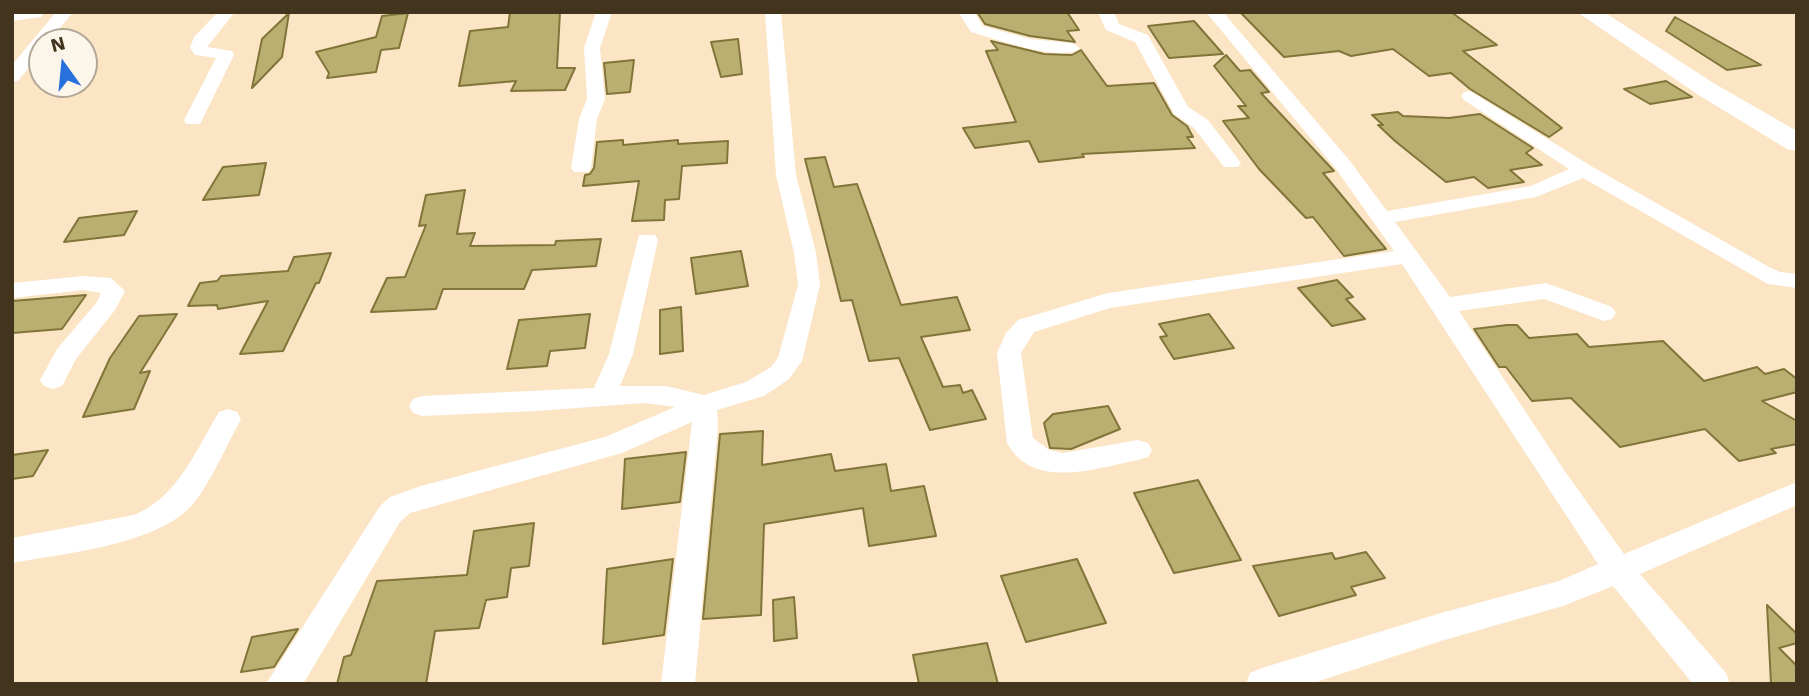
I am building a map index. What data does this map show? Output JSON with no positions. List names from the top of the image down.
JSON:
{
  "north": "top"
}
